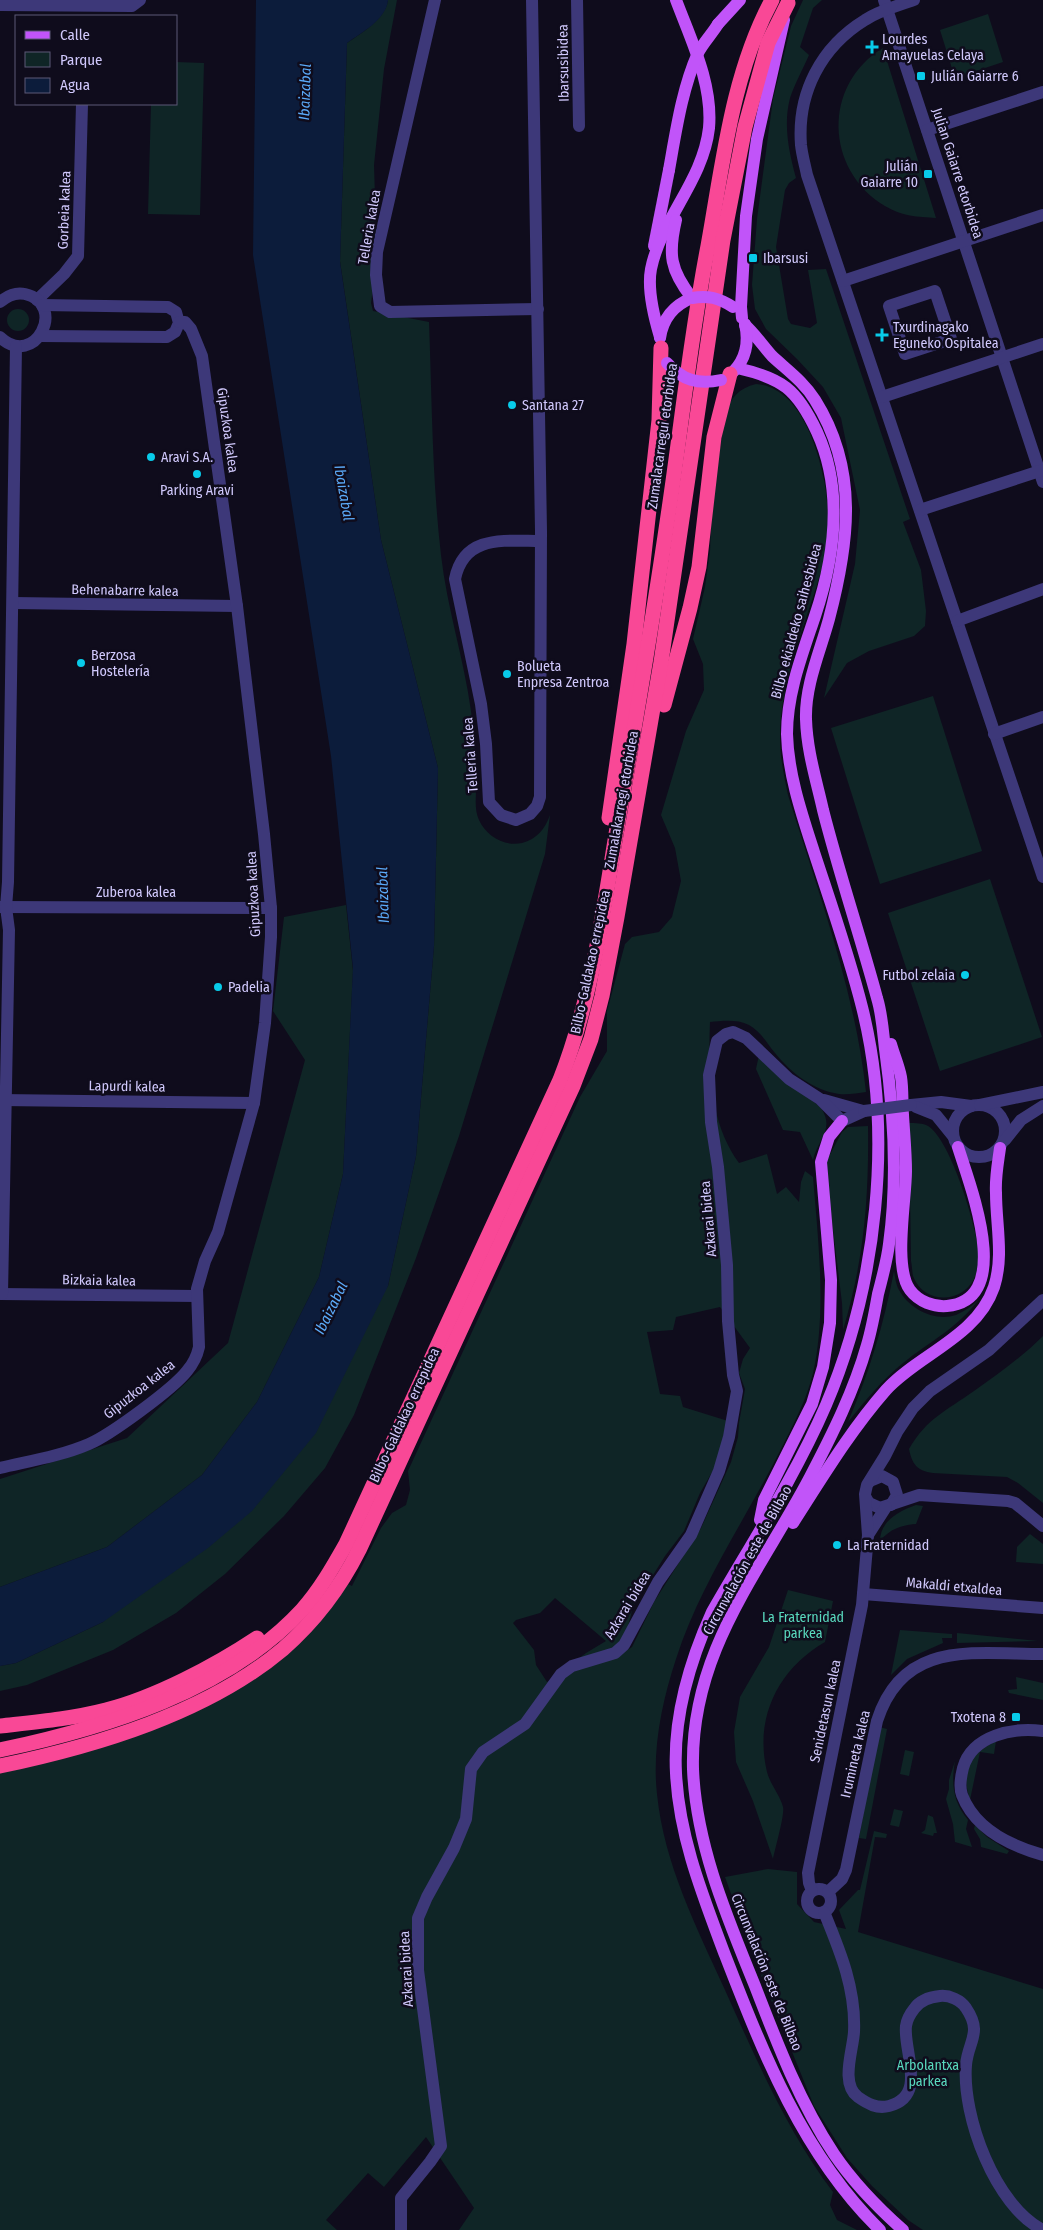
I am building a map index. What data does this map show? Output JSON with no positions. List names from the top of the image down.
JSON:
{
  "streets": {
    "highway": ["Zumalacarregui etorbidea", "Zumalakarregi etorbidea", "Bilbo-Galdakao errepidea"],
    "main road": ["Bilbo ekialdeko saihesbidea", "Circunvalación este de Bilbao"],
    "street": [
      "Ibarsusibidea",
      "Julian Gaiarre etorbidea",
      "Gorbeia kalea",
      "Telleria kalea",
      "Gipuzkoa kalea",
      "Behenabarre kalea",
      "Zuberoa kalea",
      "Lapurdi kalea",
      "Azkarai bidea",
      "Bizkaia kalea",
      "Makaldi etxaldea",
      "Senidetasun kalea",
      "Irumineta kalea"
    ]
  },
  "crossings": [
    ["Gorbeia kalea", "Gipuzkoa kalea"],
    ["Gipuzkoa kalea", "Behenabarre kalea"],
    ["Gipuzkoa kalea", "Zuberoa kalea"],
    ["Gipuzkoa kalea", "Lapurdi kalea"],
    ["Gipuzkoa kalea", "Bizkaia kalea"],
    ["Zumalacarregui etorbidea", "Zumalakarregi etorbidea"],
    ["Zumalacarregui etorbidea", "Bilbo-Galdakao errepidea"],
    ["Bilbo ekialdeko saihesbidea", "Circunvalación este de Bilbao"],
    ["Zumalakarregi etorbidea", "Bilbo-Galdakao errepidea"],
    ["Makaldi etxaldea", "Senidetasun kalea"],
    ["Senidetasun kalea", "Irumineta kalea"]
  ],
  "water": ["Ibaizabal"],
  "parks": ["La Fraternidad parkea", "Arbolantxa parkea"],
  "places": {
    "health": ["Lourdes Amayuelas Celaya", "Txurdinagako Eguneko Ospitalea"],
    "transit": [
      "Julián Gaiarre 6",
      "Julián Gaiarre 10",
      "Ibarsusi",
      "Txotena 8"
    ],
    "other": [
      "Santana 27",
      "Aravi S.A.",
      "Parking Aravi",
      "Berzosa Hostelería",
      "Bolueta Enpresa Zentroa",
      "Futbol zelaia",
      "Padelia",
      "La Fraternidad"
    ]
  },
  "legend": ["Calle", "Parque", "Agua"]
}
